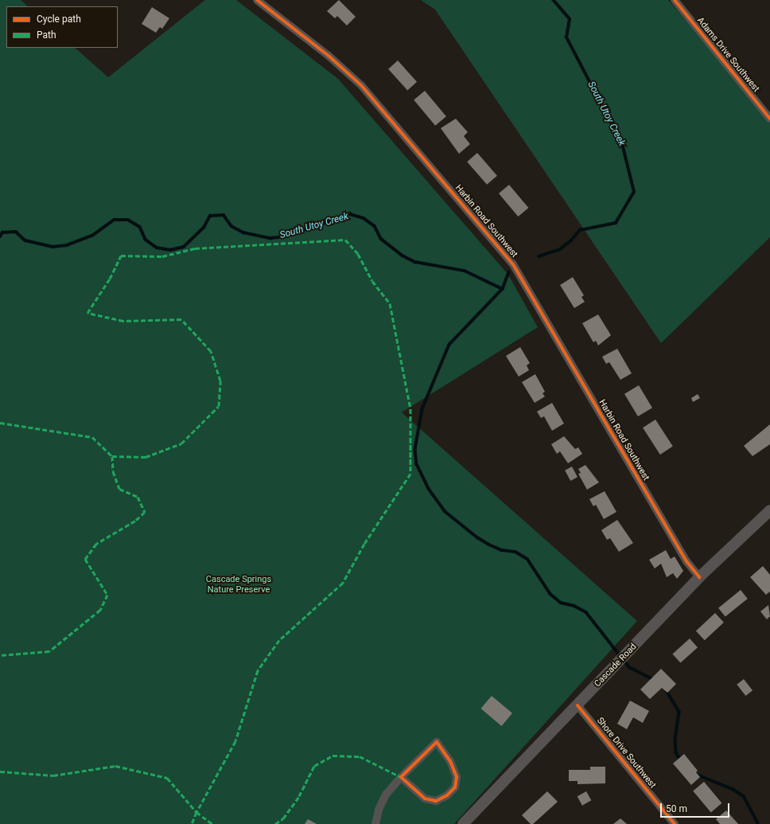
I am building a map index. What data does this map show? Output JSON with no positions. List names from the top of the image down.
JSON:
{
  "streets": {
    "main road": ["Cascade Road"],
    "street": ["Adams Drive Southwest", "Harbin Road Southwest", "Shore Drive Southwest"]
  },
  "crossings": [
    ["Harbin Road Southwest", "Cascade Road"],
    ["Cascade Road", "Shore Drive Southwest"]
  ],
  "water": ["South Utoy Creek"],
  "parks": ["Cascade Springs Nature Preserve"],
  "legend": ["Cycle path", "Path"],
  "scale_bar": "50 m"
}
